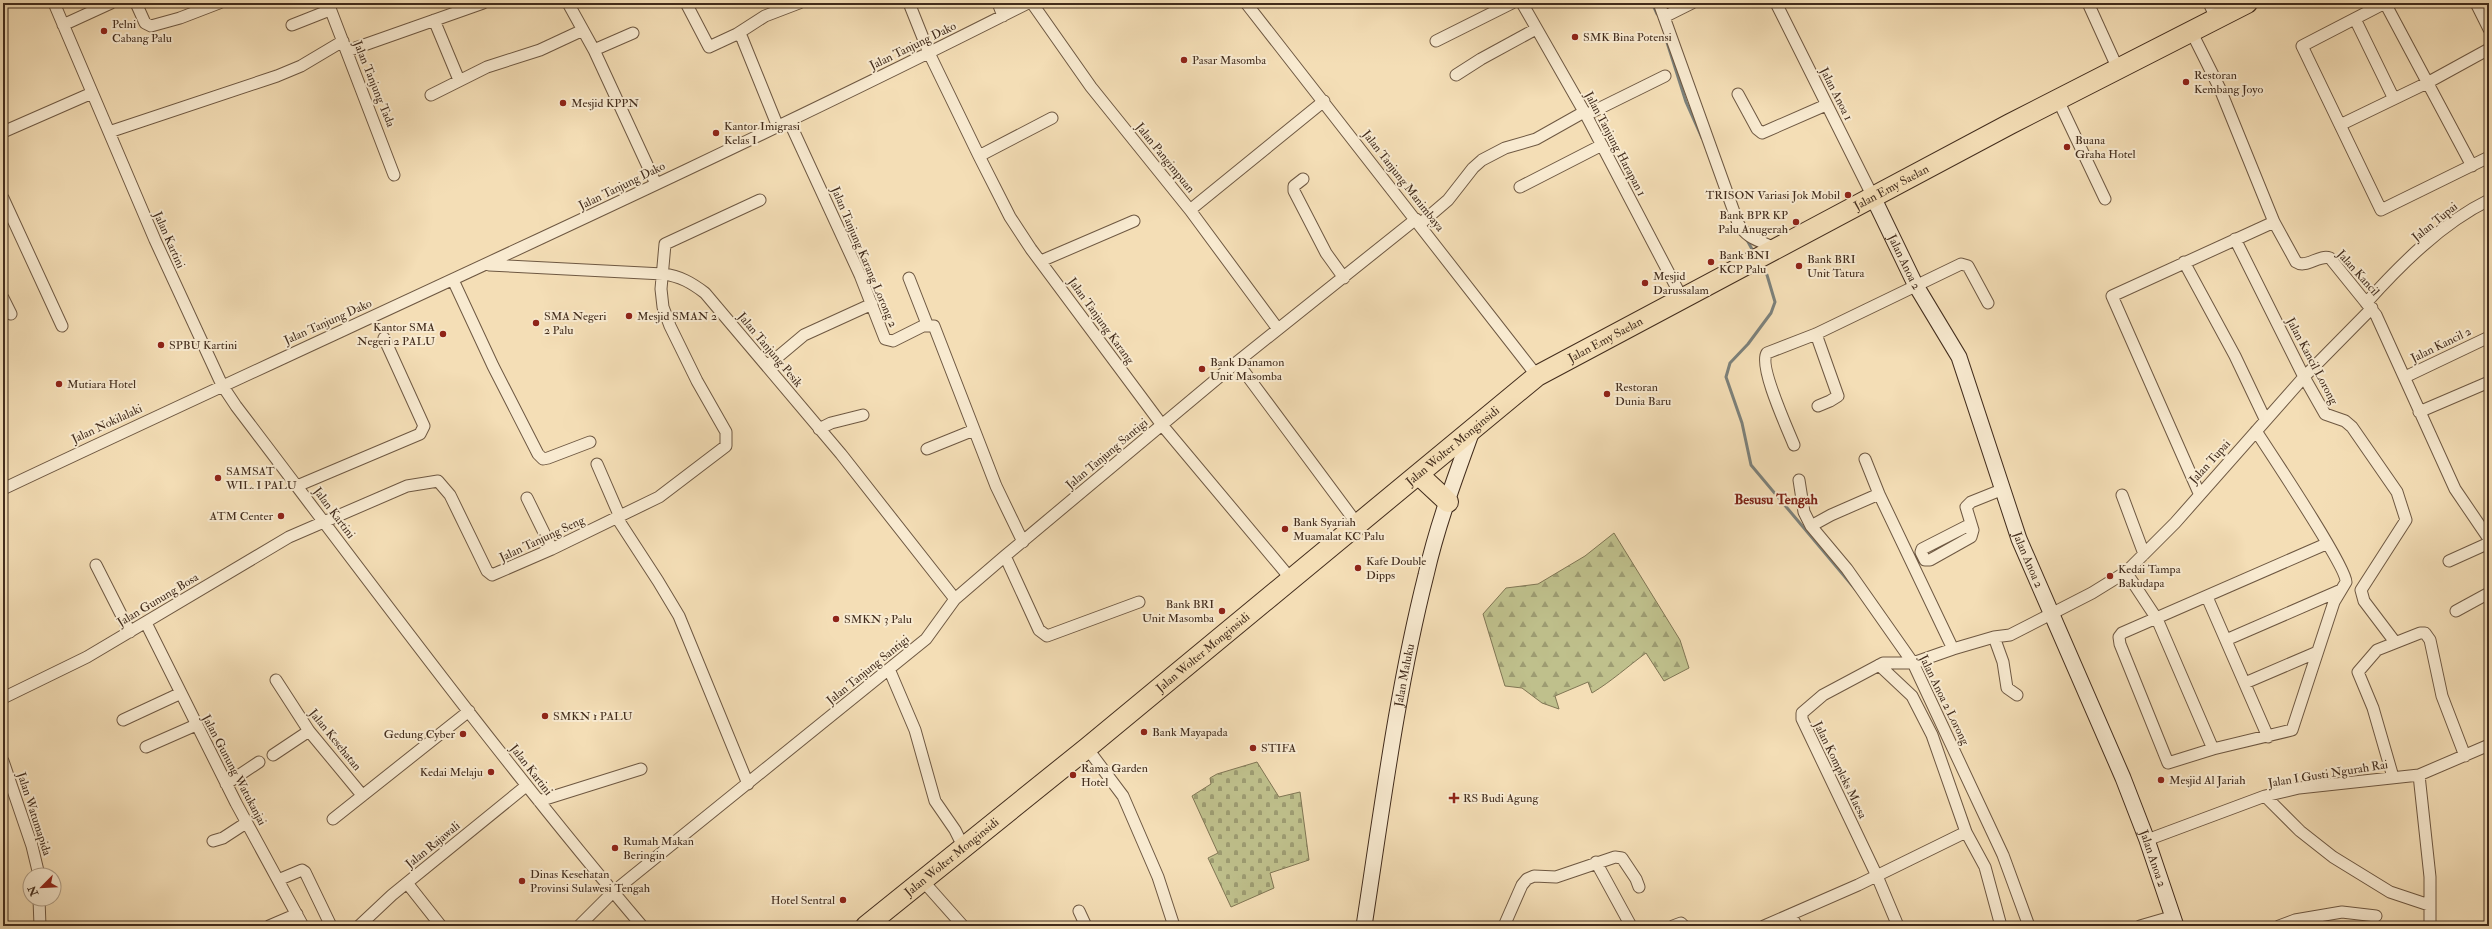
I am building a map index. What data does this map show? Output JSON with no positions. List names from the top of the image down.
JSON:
{
  "streets": {
    "highway": ["Jalan Emy Saelan", "Jalan Wolter Monginsidi"],
    "street": [
      "Jalan Tanjung Dako",
      "Jalan Tanjung Tada",
      "Jalan Anoa 1",
      "Jalan Tanjung Harapan 1",
      "Jalan Pangimpuan",
      "Jalan Tanjung Manimbaya",
      "Jalan Tupai",
      "Jalan Kartini",
      "Jalan Tanjung Karang Lorong 2",
      "Jalan Anoa 2",
      "Jalan Kancil",
      "Jalan Tanjung Karang",
      "Jalan Kancil 2",
      "Jalan Tanjung Pesik",
      "Jalan Kancil Lorong",
      "Jalan Nokilalaki",
      "Jalan Tanjung Santigi",
      "Jalan Tanjung Seng",
      "Jalan Gunung Bosa",
      "Jalan Maluku",
      "Jalan Anoa 2 Lorong",
      "Jalan Kesehatan",
      "Jalan Gunung Watukanjai",
      "Jalan Kompleks Maesa",
      "Jalan I Gusti Ngurah Rai",
      "Jalan Watumapida",
      "Jalan Rajawali"
    ]
  },
  "crossings": [
    ["Jalan Tanjung Dako", "Jalan Kartini"],
    ["Jalan Tanjung Dako", "Jalan Tanjung Karang Lorong 2"],
    ["Jalan Tanjung Dako", "Jalan Tanjung Karang"],
    ["Jalan Tanjung Dako", "Jalan Tanjung Pesik"],
    ["Jalan Tanjung Dako", "Jalan Nokilalaki"],
    ["Jalan Anoa 1", "Jalan Emy Saelan"],
    ["Jalan Anoa 1", "Jalan Anoa 2"],
    ["Jalan Tanjung Harapan 1", "Jalan Emy Saelan"],
    ["Jalan Tanjung Manimbaya", "Jalan Emy Saelan"],
    ["Jalan Tanjung Manimbaya", "Jalan Wolter Monginsidi"],
    ["Jalan Emy Saelan", "Jalan Anoa 2"],
    ["Jalan Emy Saelan", "Jalan Kancil"],
    ["Jalan Emy Saelan", "Jalan Wolter Monginsidi"],
    ["Jalan Tupai", "Jalan Anoa 2"],
    ["Jalan Tupai", "Jalan Kancil"],
    ["Jalan Tupai", "Jalan Kancil Lorong"],
    ["Jalan Tupai", "Jalan Anoa 2 Lorong"],
    ["Jalan Tupai", "Jalan Kompleks Maesa"],
    ["Jalan Kartini", "Jalan Nokilalaki"],
    ["Jalan Kartini", "Jalan Tanjung Santigi"],
    ["Jalan Kartini", "Jalan Tanjung Seng"],
    ["Jalan Kartini", "Jalan Gunung Bosa"],
    ["Jalan Kartini", "Jalan Rajawali"],
    ["Jalan Anoa 2", "Jalan I Gusti Ngurah Rai"],
    ["Jalan Kancil", "Jalan Kancil 2"],
    ["Jalan Tanjung Karang", "Jalan Wolter Monginsidi"],
    ["Jalan Tanjung Karang", "Jalan Tanjung Santigi"],
    ["Jalan Tanjung Pesik", "Jalan Tanjung Santigi"],
    ["Jalan Tanjung Pesik", "Jalan Tanjung Seng"],
    ["Jalan Wolter Monginsidi", "Jalan Maluku"],
    ["Jalan Tanjung Seng", "Jalan Gunung Bosa"],
    ["Jalan Gunung Bosa", "Jalan Gunung Watukanjai"]
  ],
  "districts": ["Besusu Tengah"],
  "places": {
    "other": [
      "Pelni Cabang Palu",
      "SMK Bina Potensi",
      "Pasar Masomba",
      "Restoran Kembang Joyo",
      "Mesjid KPPN",
      "Kantor Imigrasi Kelas I",
      "Buana Graha Hotel",
      "TRISON Variasi Jok Mobil",
      "Bank BPR KP Palu Anugerah",
      "Bank BNI KCP Palu",
      "Bank BRI Unit Tatura",
      "Mesjid Darussalam",
      "Mesjid SMAN 2",
      "SMA Negeri 2 Palu",
      "Kantor SMA Negeri 2 PALU",
      "SPBU Kartini",
      "Bank Danamon Unit Masomba",
      "Mutiara Hotel",
      "Restoran Dunia Baru",
      "SAMSAT WIL. I PALU",
      "ATM Center",
      "Bank Syariah Muamalat KC Palu",
      "Kafe Double Dipps",
      "Kedai Tampa Bakudapa",
      "Bank BRI Unit Masomba",
      "SMKN 3 Palu",
      "SMKN 1 PALU",
      "Bank Mayapada",
      "Gedung Cyber",
      "STIFA",
      "Kedai Melaju",
      "Rama Garden Hotel",
      "Mesjid Al Jariah",
      "Rumah Makan Beringin",
      "Dinas Kesehatan Provinsi Sulawesi Tengah",
      "Hotel Sentral"
    ],
    "health": ["RS Budi Agung"]
  },
  "north": "bottom left"
}
